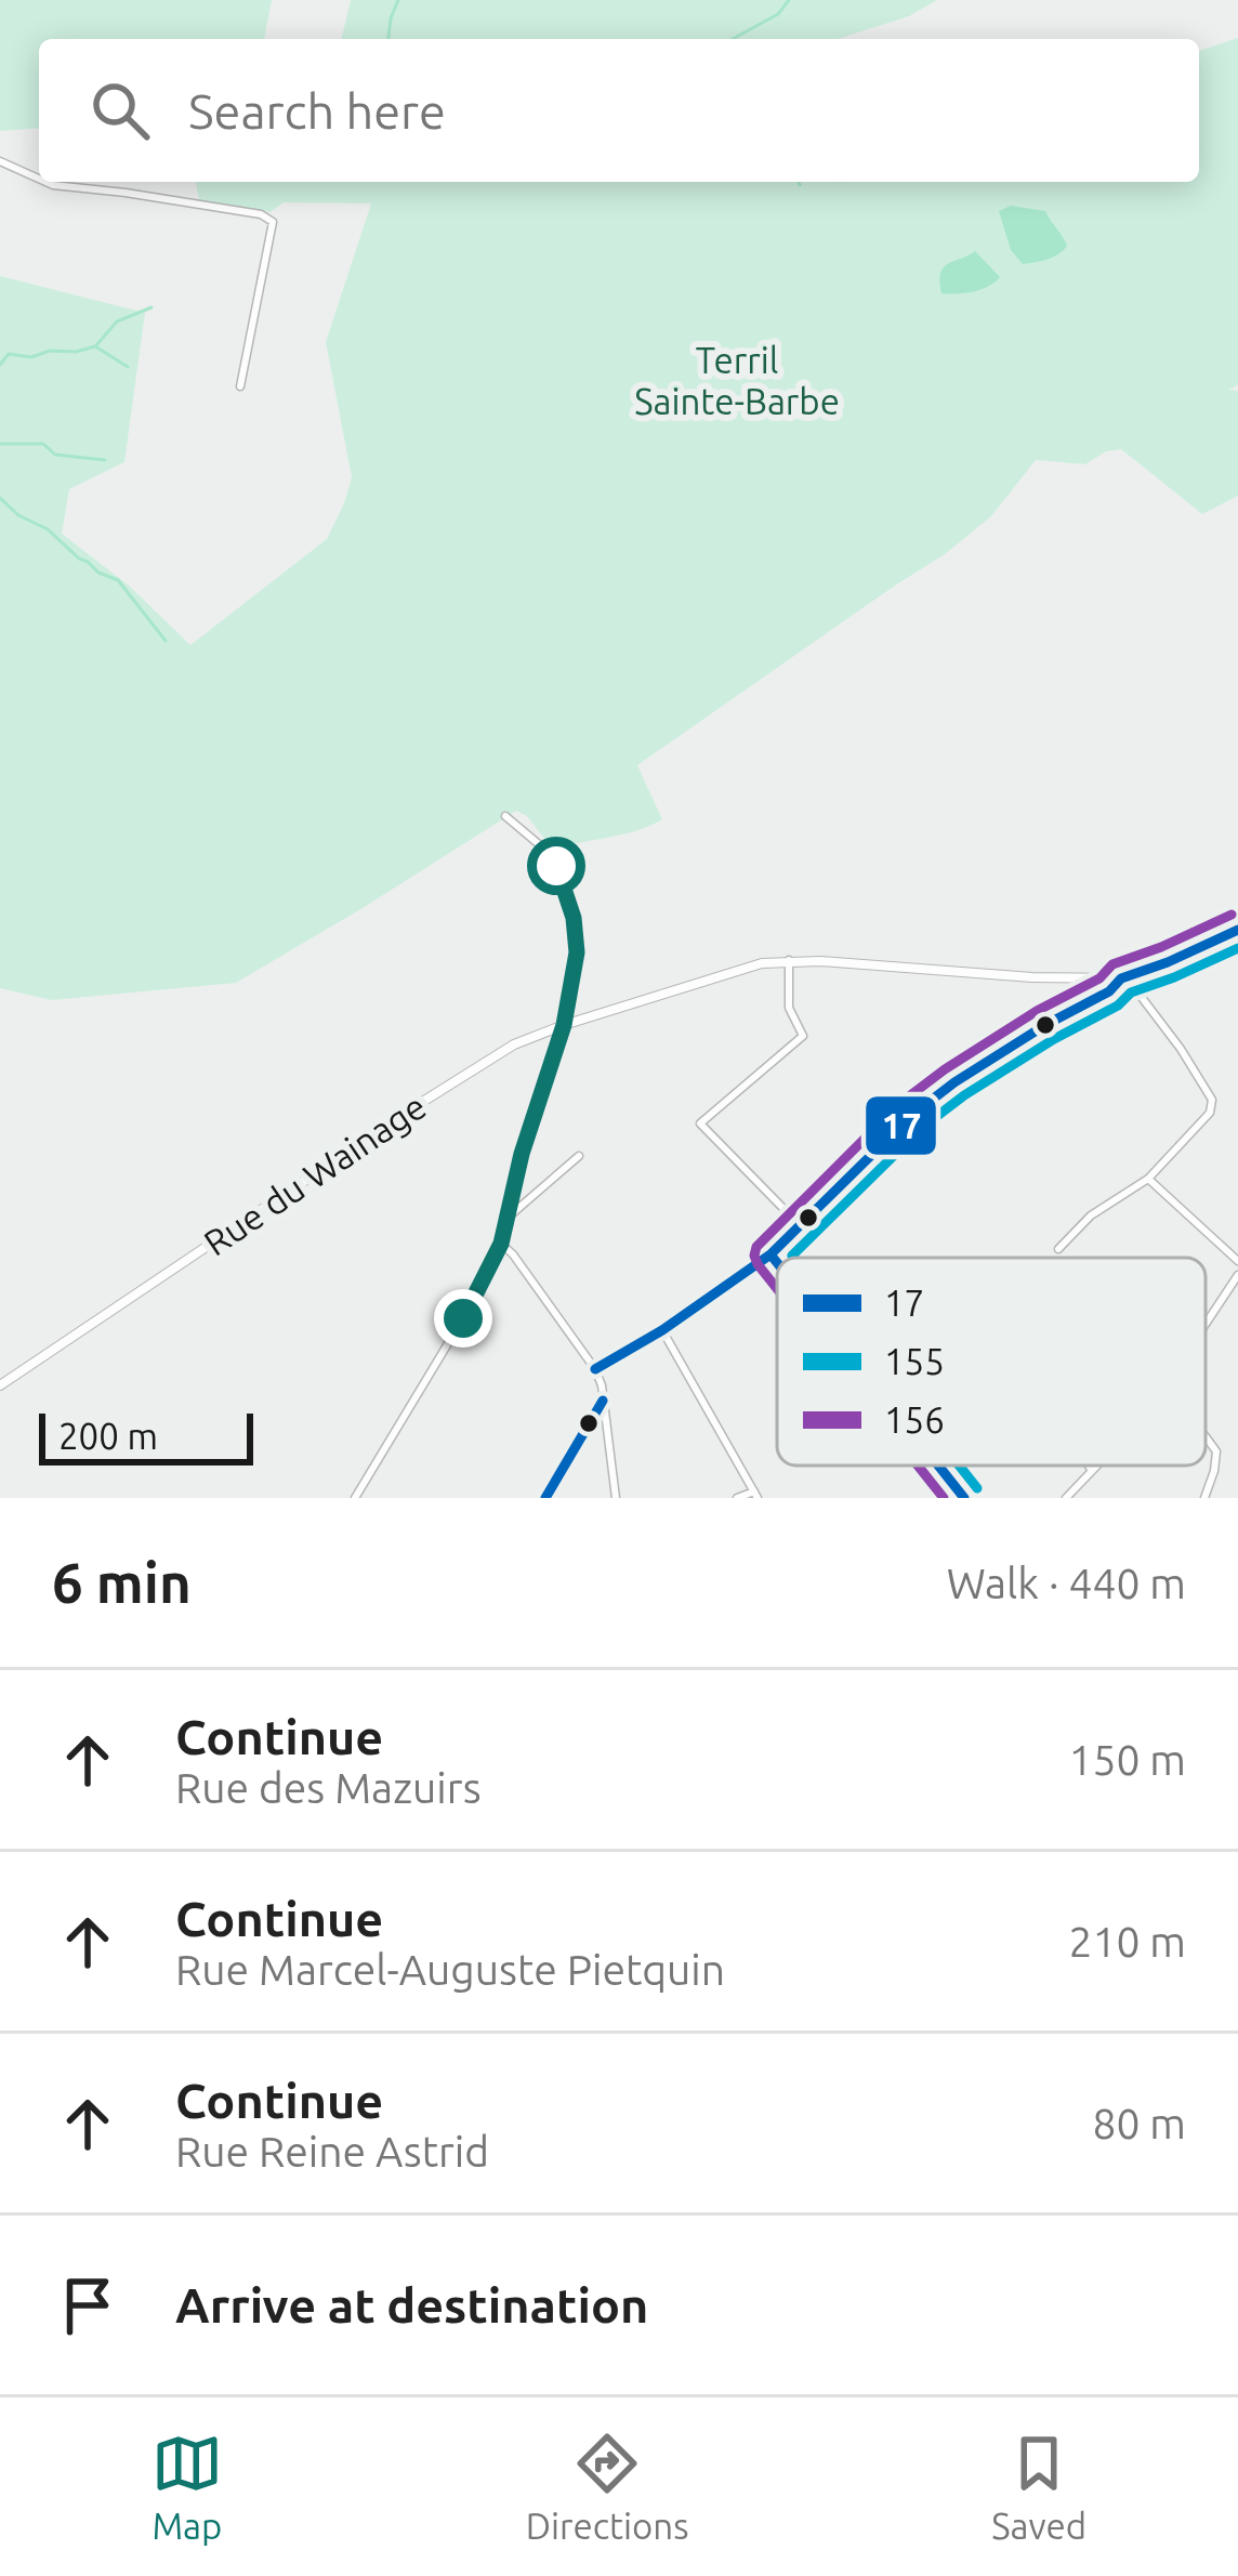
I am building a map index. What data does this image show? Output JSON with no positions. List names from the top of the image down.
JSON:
{
  "streets": {
    "main road": ["Rue du Wainage"]
  },
  "parks": ["Terril Sainte-Barbe"],
  "lines": ["transit line 156", "transit line 17", "transit line 155"],
  "legend": ["17", "155", "156"],
  "scale_bar": "200 m",
  "page": {
    "search": "Search here",
    "scale": "200 m",
    "heading": ["6 min", "Walk · 440 m"],
    "list": [
      ["Continue", "Rue des Mazuirs", "150 m"],
      ["Continue", "Rue Marcel-Auguste Pietquin", "210 m"],
      ["Continue", "Rue Reine Astrid", "80 m"],
      "Arrive at destination"
    ],
    "nav": ["Map", "Directions", "Saved"]
  }
}
